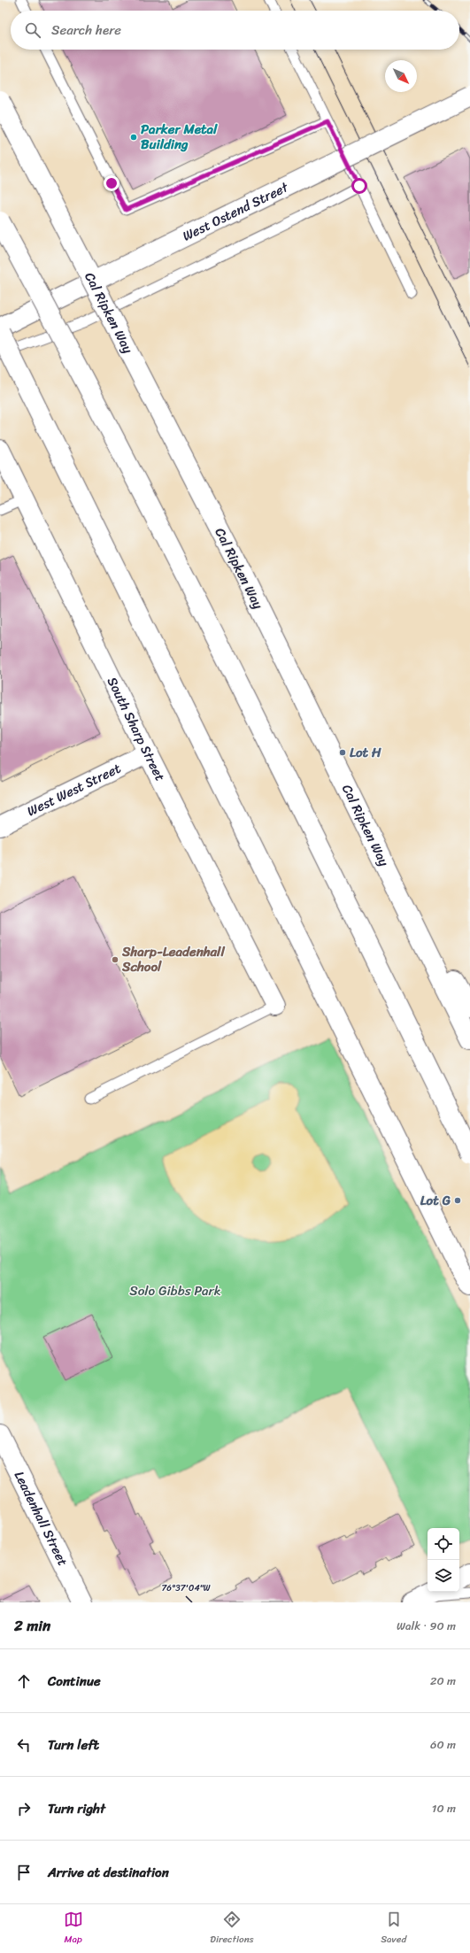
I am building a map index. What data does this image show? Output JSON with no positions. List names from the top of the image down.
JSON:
{
  "streets": {
    "main road": [
      "West Ostend Street",
      "Cal Ripken Way",
      "South Sharp Street",
      "West West Street",
      "Leadenhall Street"
    ]
  },
  "crossings": [
    ["South Sharp Street", "West West Street"]
  ],
  "parks": ["Solo Gibbs Park"],
  "places": [
    "Parker Metal Building",
    "Lot H",
    "Sharp-Leadenhall School",
    "Lot G"
  ],
  "north": "bottom right",
  "page": {
    "search": "Search here",
    "heading": ["2 min", "Walk · 90 m"],
    "list": [
      ["Continue", "20 m"],
      ["Turn left", "60 m"],
      ["Turn right", "10 m"],
      "Arrive at destination"
    ],
    "nav": ["Map", "Directions", "Saved"]
  },
  "coordinates": ["76°37'04\"W"]
}
